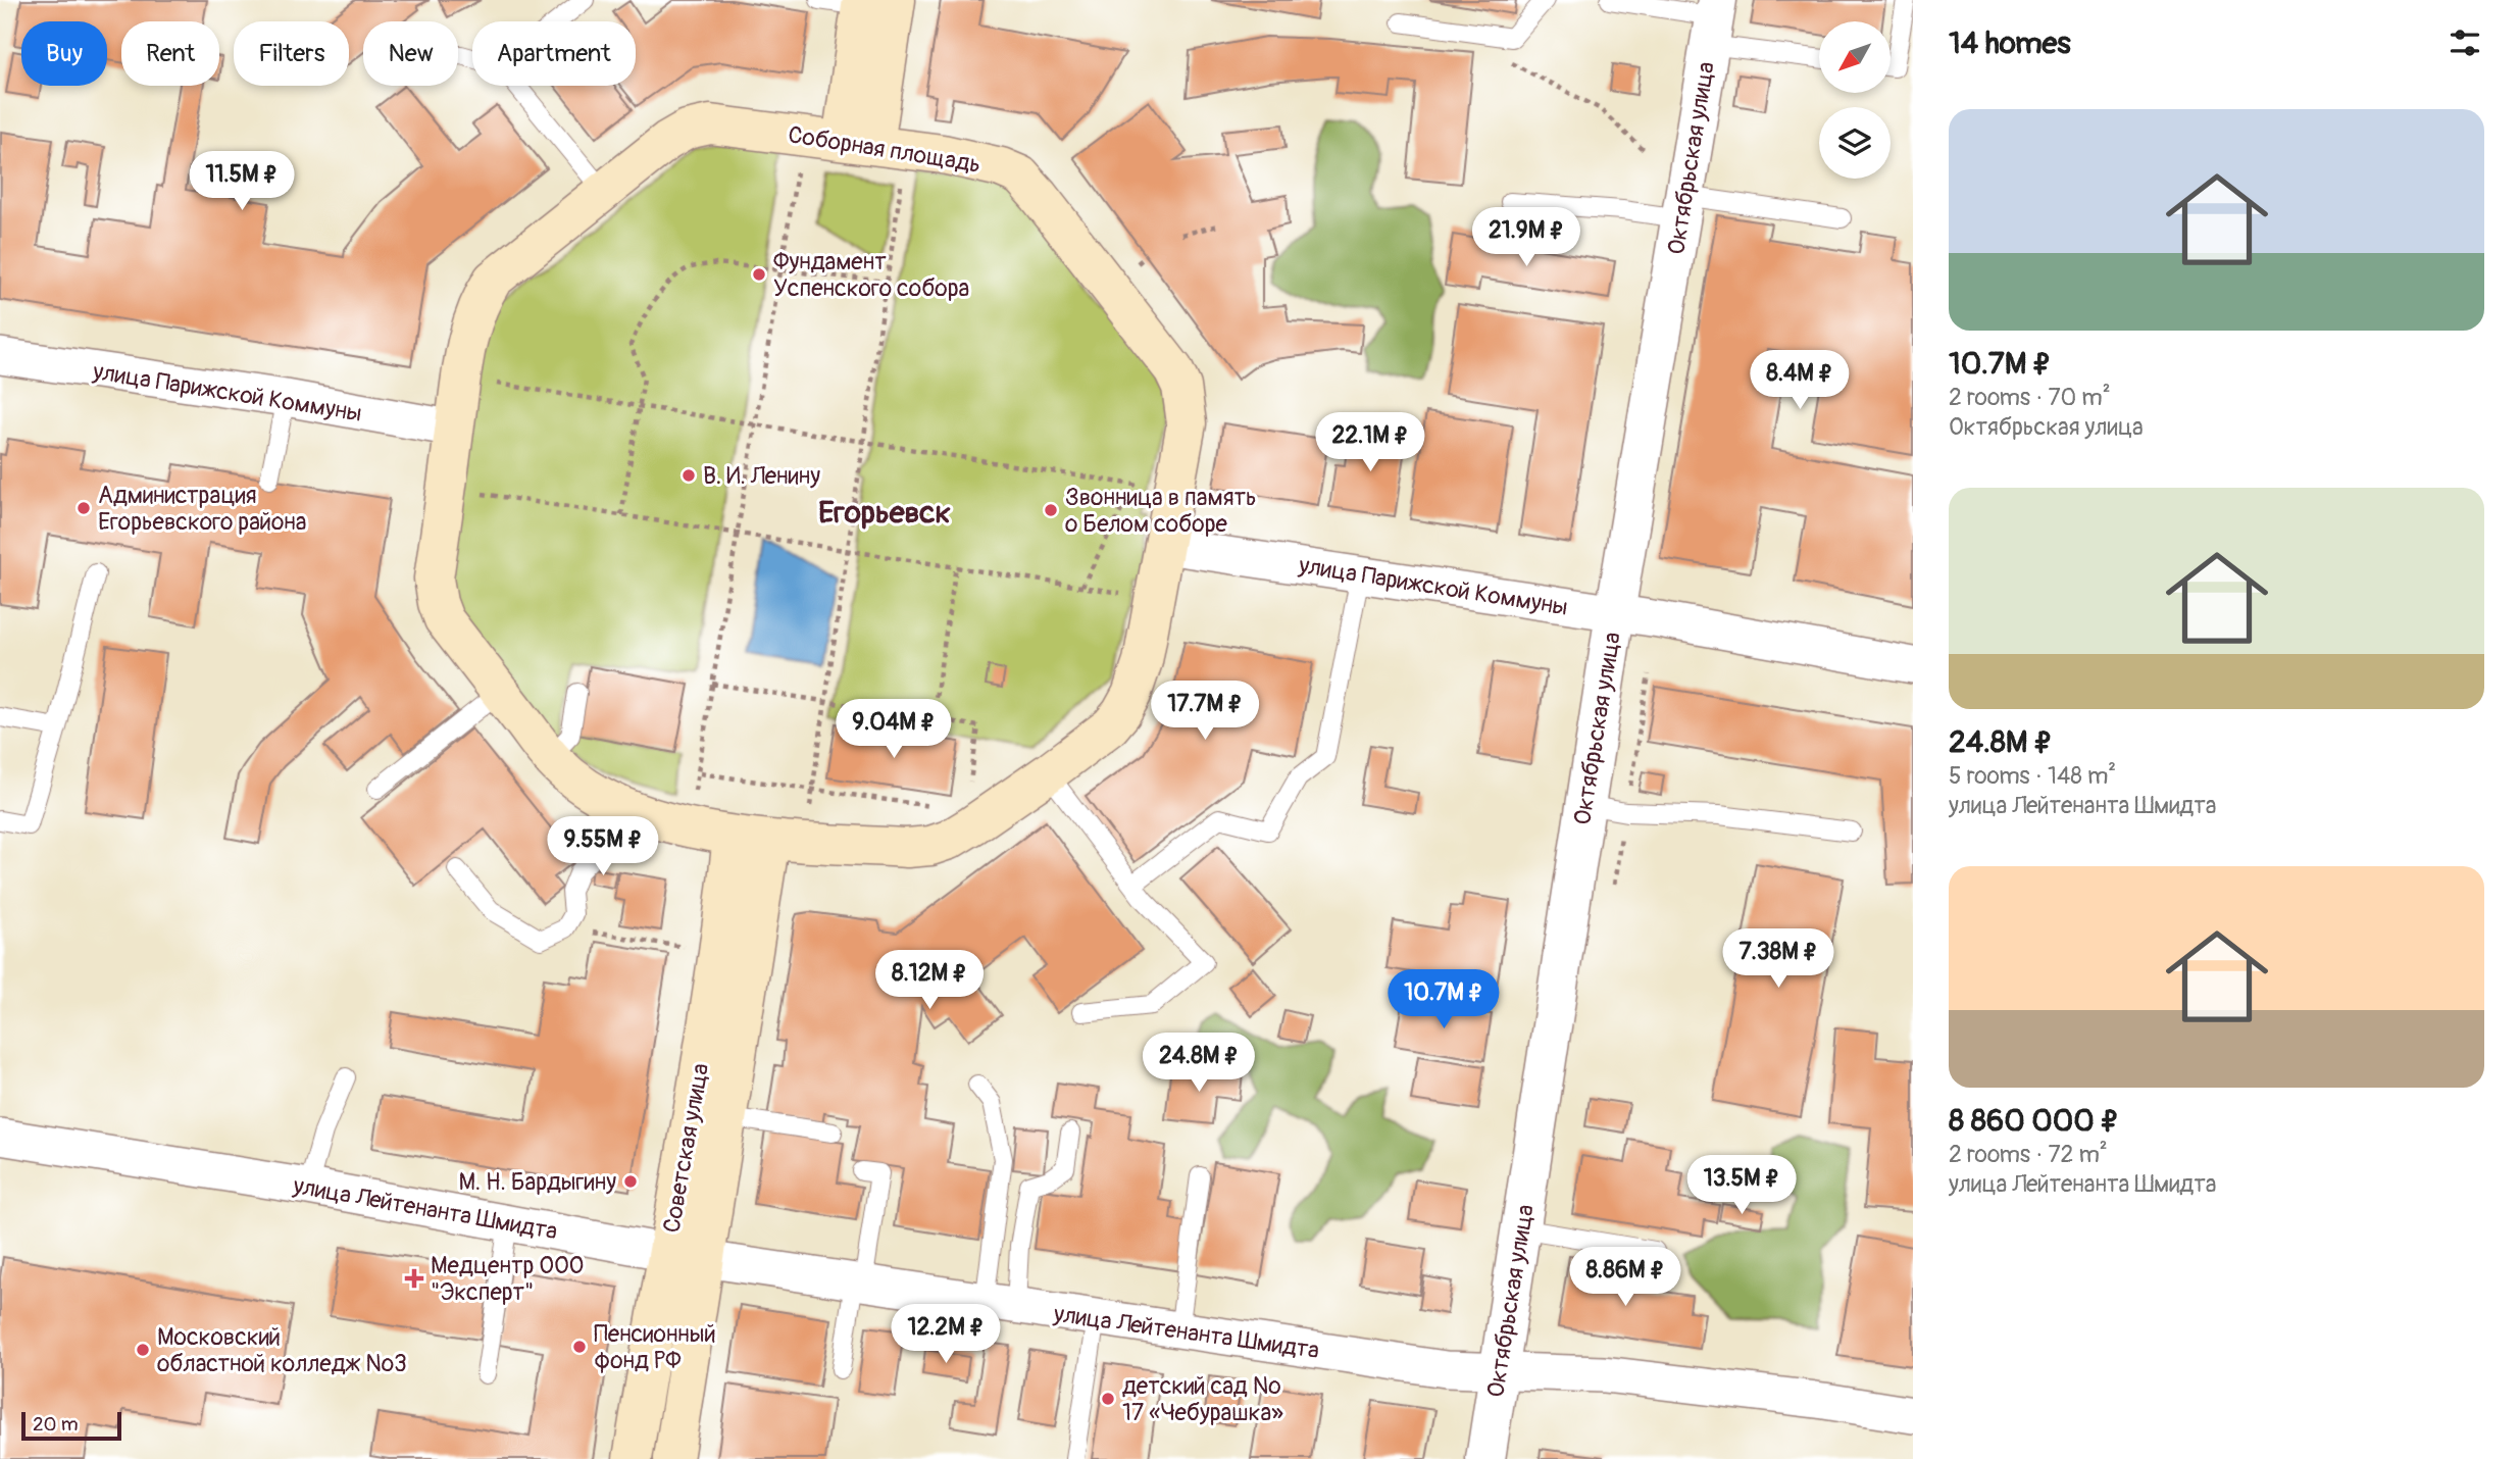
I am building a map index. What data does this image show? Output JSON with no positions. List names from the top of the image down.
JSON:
{
  "streets": {
    "main road": ["Соборная площадь", "Советская улица"],
    "street": ["Октябрьская улица", "улица Парижской Коммуны", "улица Лейтенанта Шмидта"]
  },
  "crossings": [
    ["Соборная площадь", "улица Парижской Коммуны"],
    ["Соборная площадь", "Советская улица"],
    ["Октябрьская улица", "улица Парижской Коммуны"],
    ["Октябрьская улица", "улица Лейтенанта Шмидта"],
    ["Советская улица", "улица Лейтенанта Шмидта"]
  ],
  "districts": ["Егорьевск"],
  "places": {
    "other": [
      "Фундамент Успенского собора",
      "В. И. Ленину",
      "Администрация Егорьевского района",
      "Звонница в память о Белом соборе",
      "М. Н. Бардыгину",
      "Пенсионный фонд РФ",
      "Московский областной колледж №3",
      "детский сад № 17 «Чебурашка»"
    ],
    "health": ["Медцентр ООО \"Эксперт\""]
  },
  "scale_bar": "20 m",
  "north": "bottom left",
  "page": {
    "heading": "14 homes",
    "chip": [
      "Buy",
      "Rent",
      "Filters",
      "New",
      "Apartment"
    ],
    "list": [
      {
        "name": "10.7M ₽",
        "note": "2 rooms · 70 m² · Октябрьская улица"
      },
      {
        "name": "24.8M ₽",
        "note": "5 rooms · 148 m² · улица Лейтенанта Шмидта"
      },
      {
        "name": "8 860 000 ₽",
        "note": "2 rooms · 72 m² · улица Лейтенанта Шмидта"
      }
    ],
    "price": [
      "11.5M ₽",
      "21.9M ₽",
      "8.4M ₽",
      "22.1M ₽",
      "17.7M ₽",
      "9.04M ₽",
      "9.55M ₽",
      "7.38M ₽",
      "8.12M ₽",
      "10.7M ₽",
      "24.8M ₽",
      "13.5M ₽",
      "8.86M ₽",
      "12.2M ₽"
    ],
    "scale": "20 m"
  }
}
